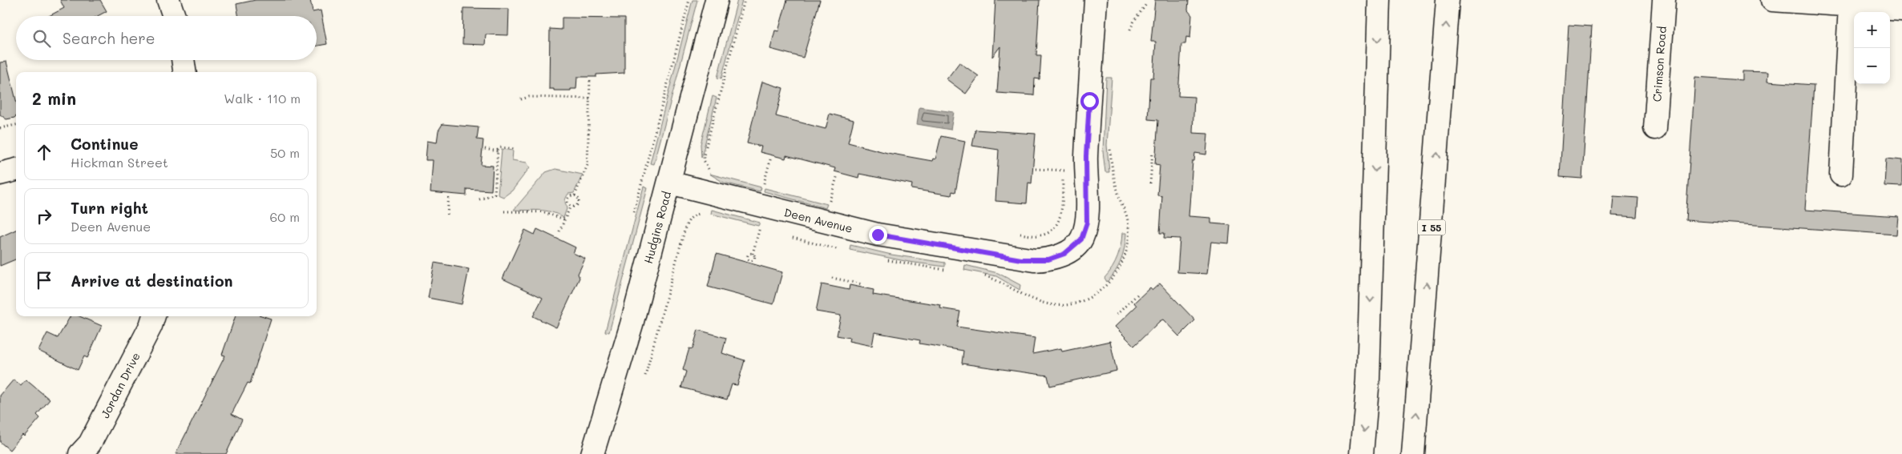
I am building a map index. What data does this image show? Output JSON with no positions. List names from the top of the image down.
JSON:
{
  "streets": {
    "main road": [
      "Crimson Road",
      "Deen Avenue",
      "Hudgins Road",
      "I 55",
      "Jordan Drive"
    ]
  },
  "crossings": [
    ["Deen Avenue", "Hudgins Road"]
  ],
  "page": {
    "map_buttons": ["+", "−"],
    "search": "Search here",
    "heading": ["2 min", "Walk · 110 m"],
    "list": [
      ["Continue", "Hickman Street", "50 m"],
      ["Turn right", "Deen Avenue", "60 m"],
      "Arrive at destination"
    ]
  }
}
